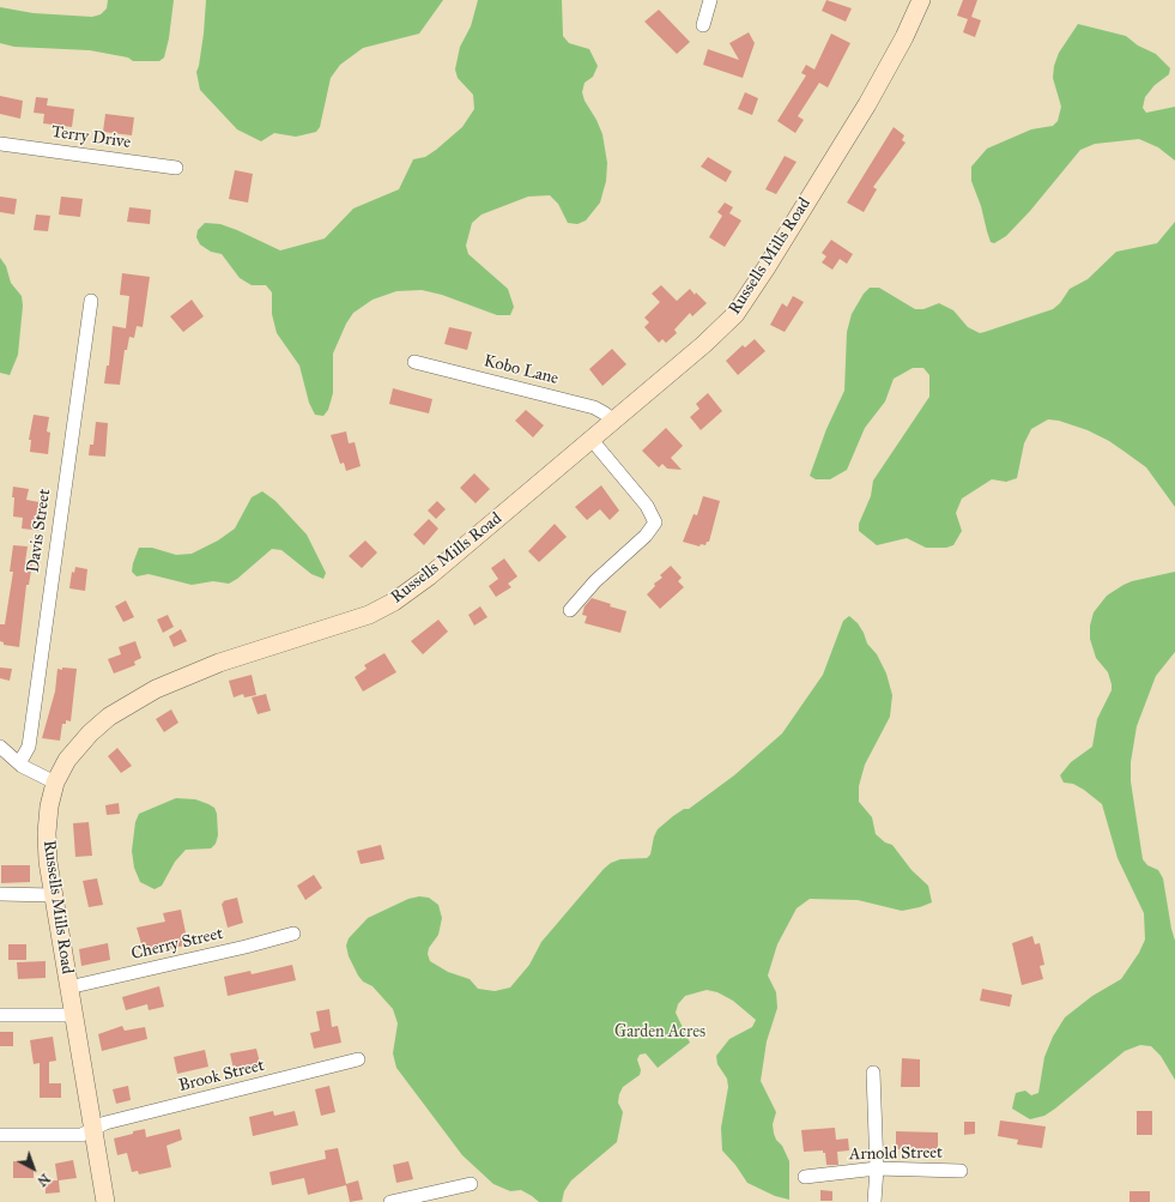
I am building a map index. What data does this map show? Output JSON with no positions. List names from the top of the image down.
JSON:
{
  "streets": {
    "main road": ["Russells Mills Road"],
    "street": [
      "Terry Drive",
      "Kobo Lane",
      "Davis Street",
      "Cherry Street",
      "Brook Street",
      "Arnold Street"
    ]
  },
  "crossings": [
    ["Russells Mills Road", "Kobo Lane"],
    ["Russells Mills Road", "Cherry Street"],
    ["Russells Mills Road", "Brook Street"]
  ],
  "parks": ["Garden Acres"],
  "north": "bottom right"
}
